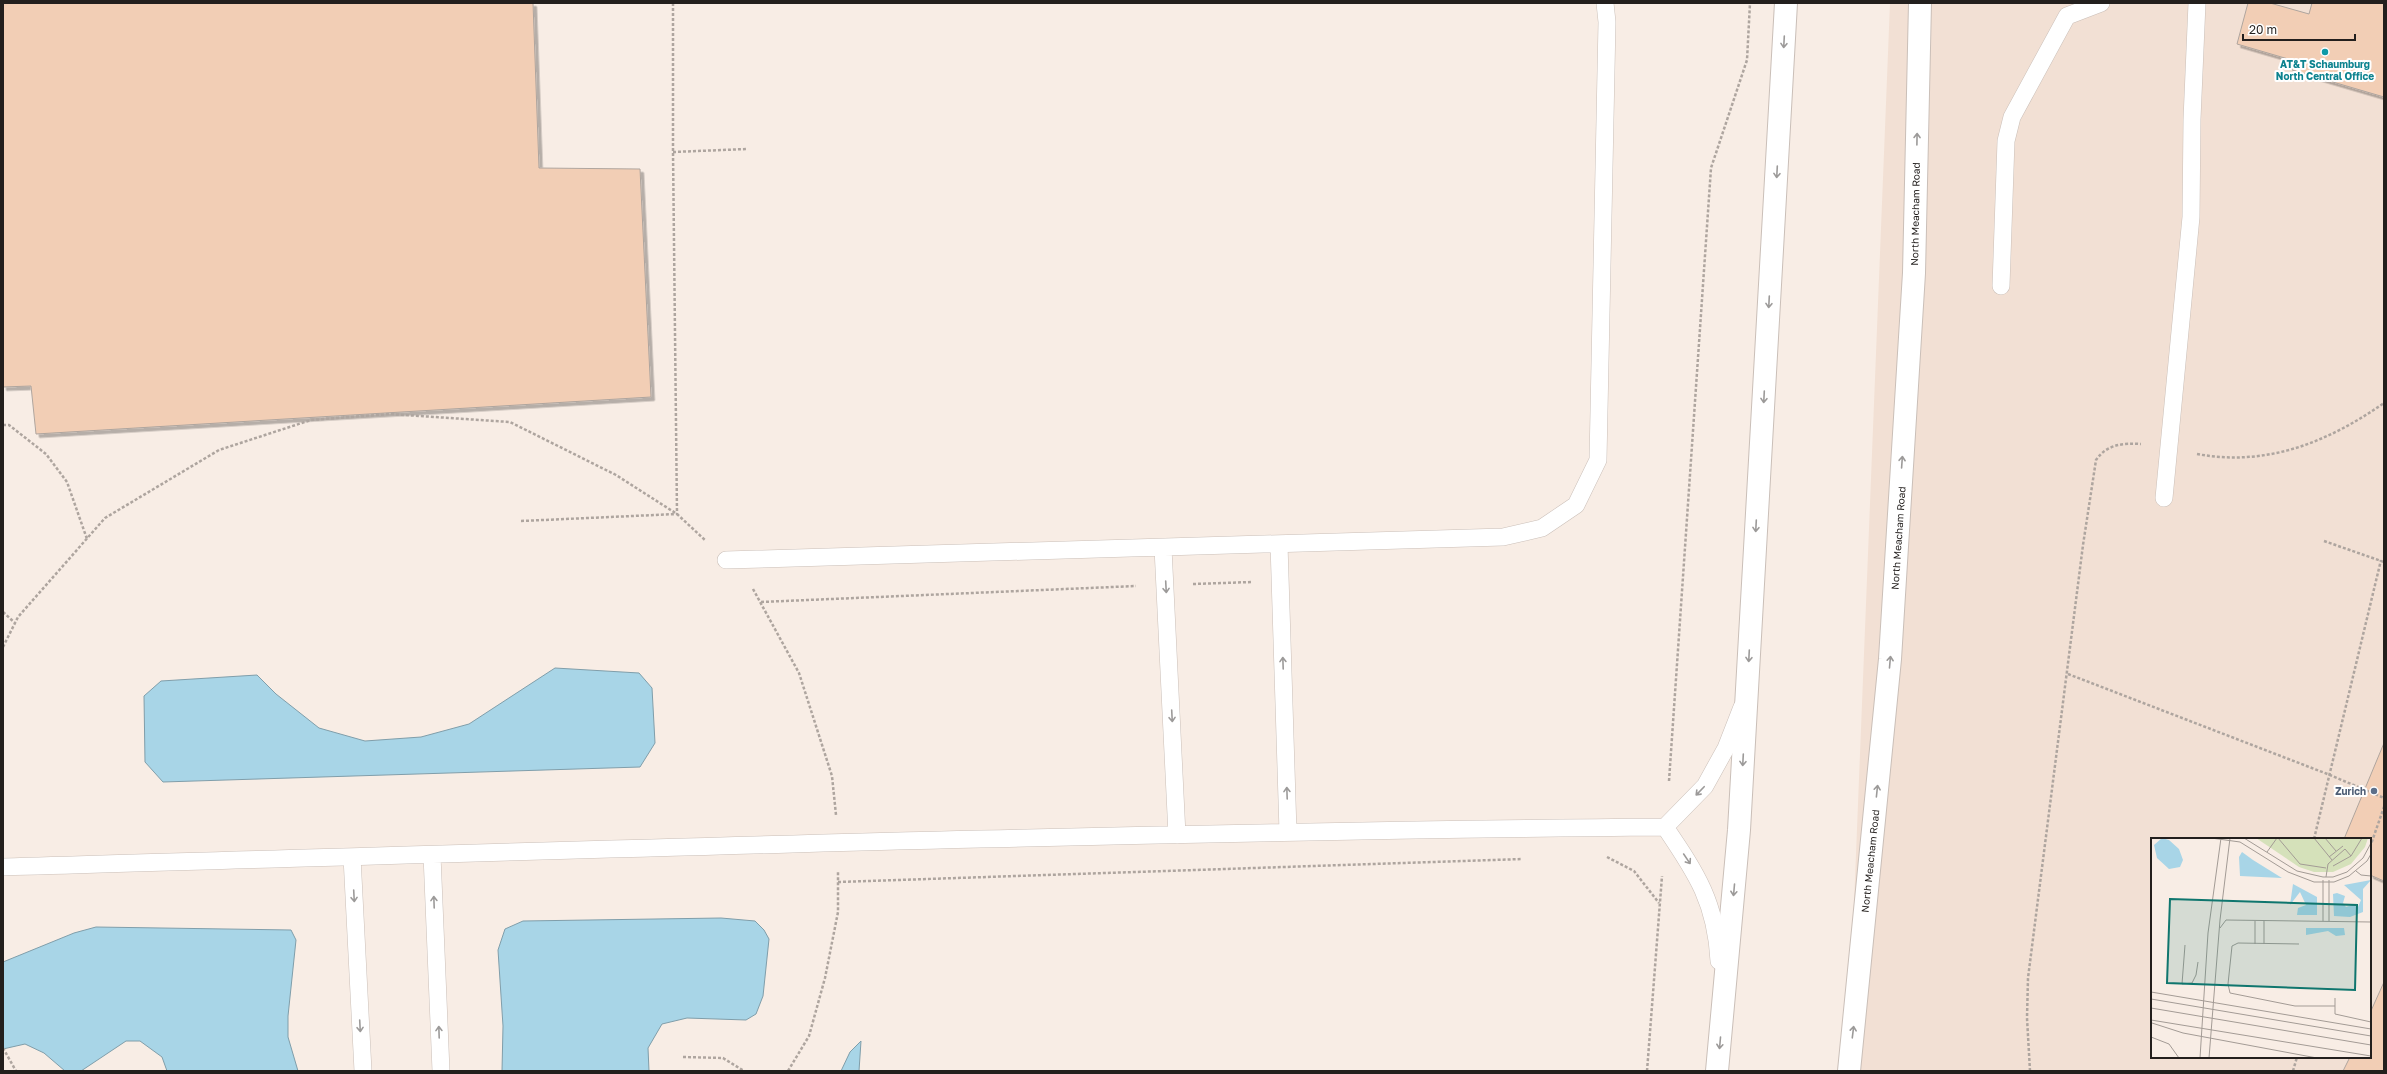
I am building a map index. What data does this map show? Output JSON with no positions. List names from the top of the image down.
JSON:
{
  "streets": {
    "main road": ["North Meacham Road"]
  },
  "places": ["AT&T Schaumburg North Central Office", "Zurich"],
  "scale_bar": "20 m"
}
